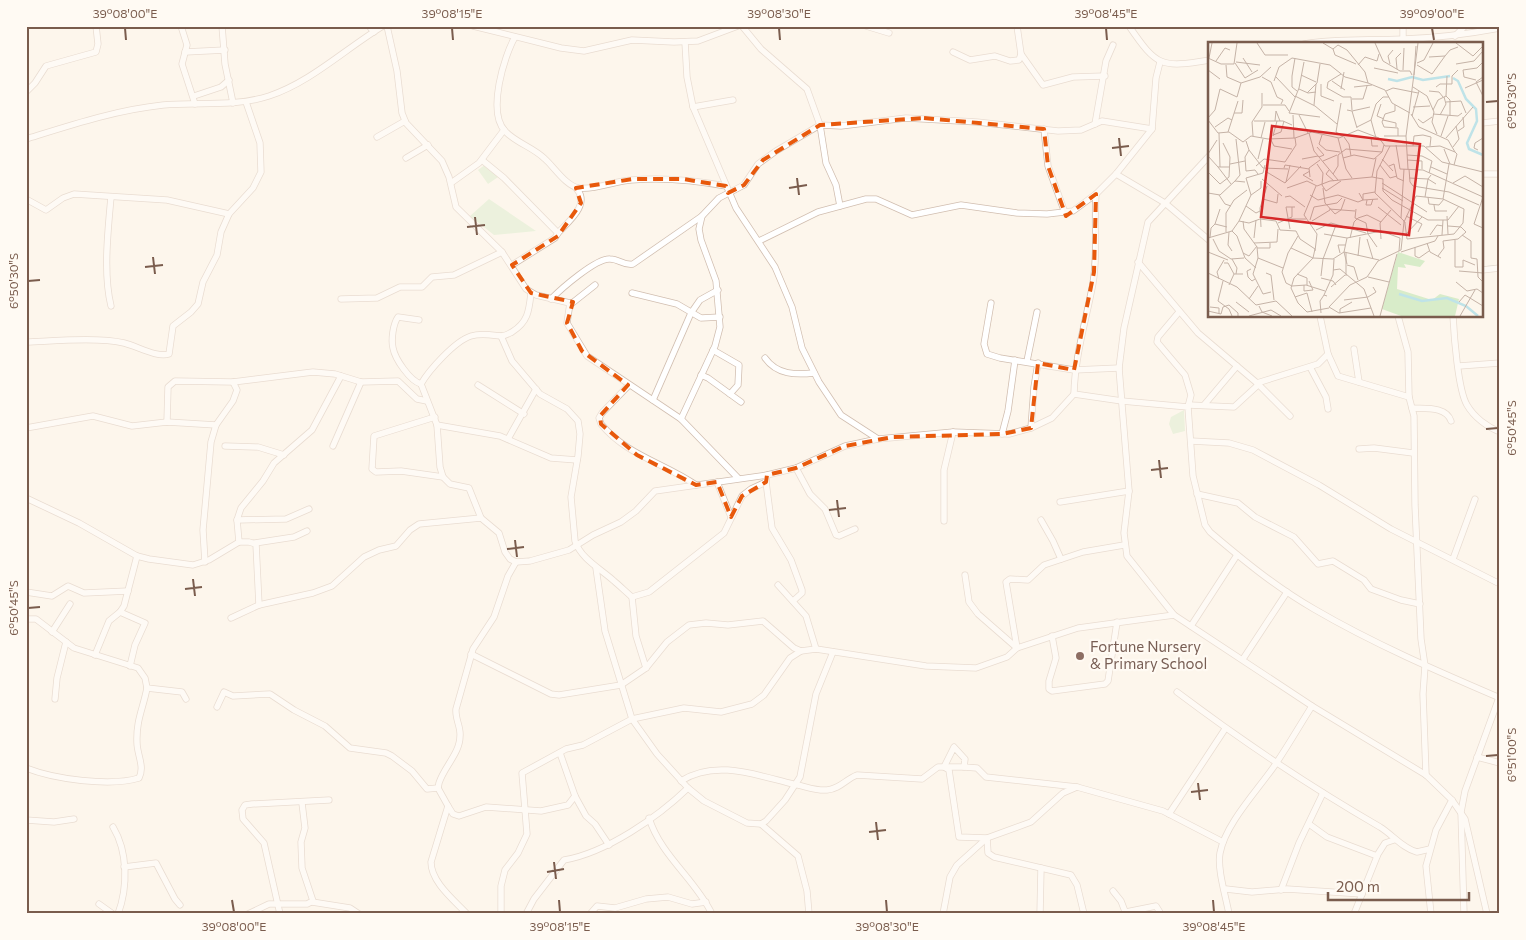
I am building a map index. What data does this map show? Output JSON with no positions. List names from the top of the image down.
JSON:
{
  "places": ["Fortune Nursery & Primary School"],
  "scale_bar": "200 m",
  "coordinates": [
    "39°08'00\"E",
    "39°08'15\"E",
    "39°08'30\"E",
    "39°08'45\"E",
    "39°09'00\"E",
    "6°50'30\"S",
    "6°50'45\"S",
    "6°51'00\"S"
  ]
}
